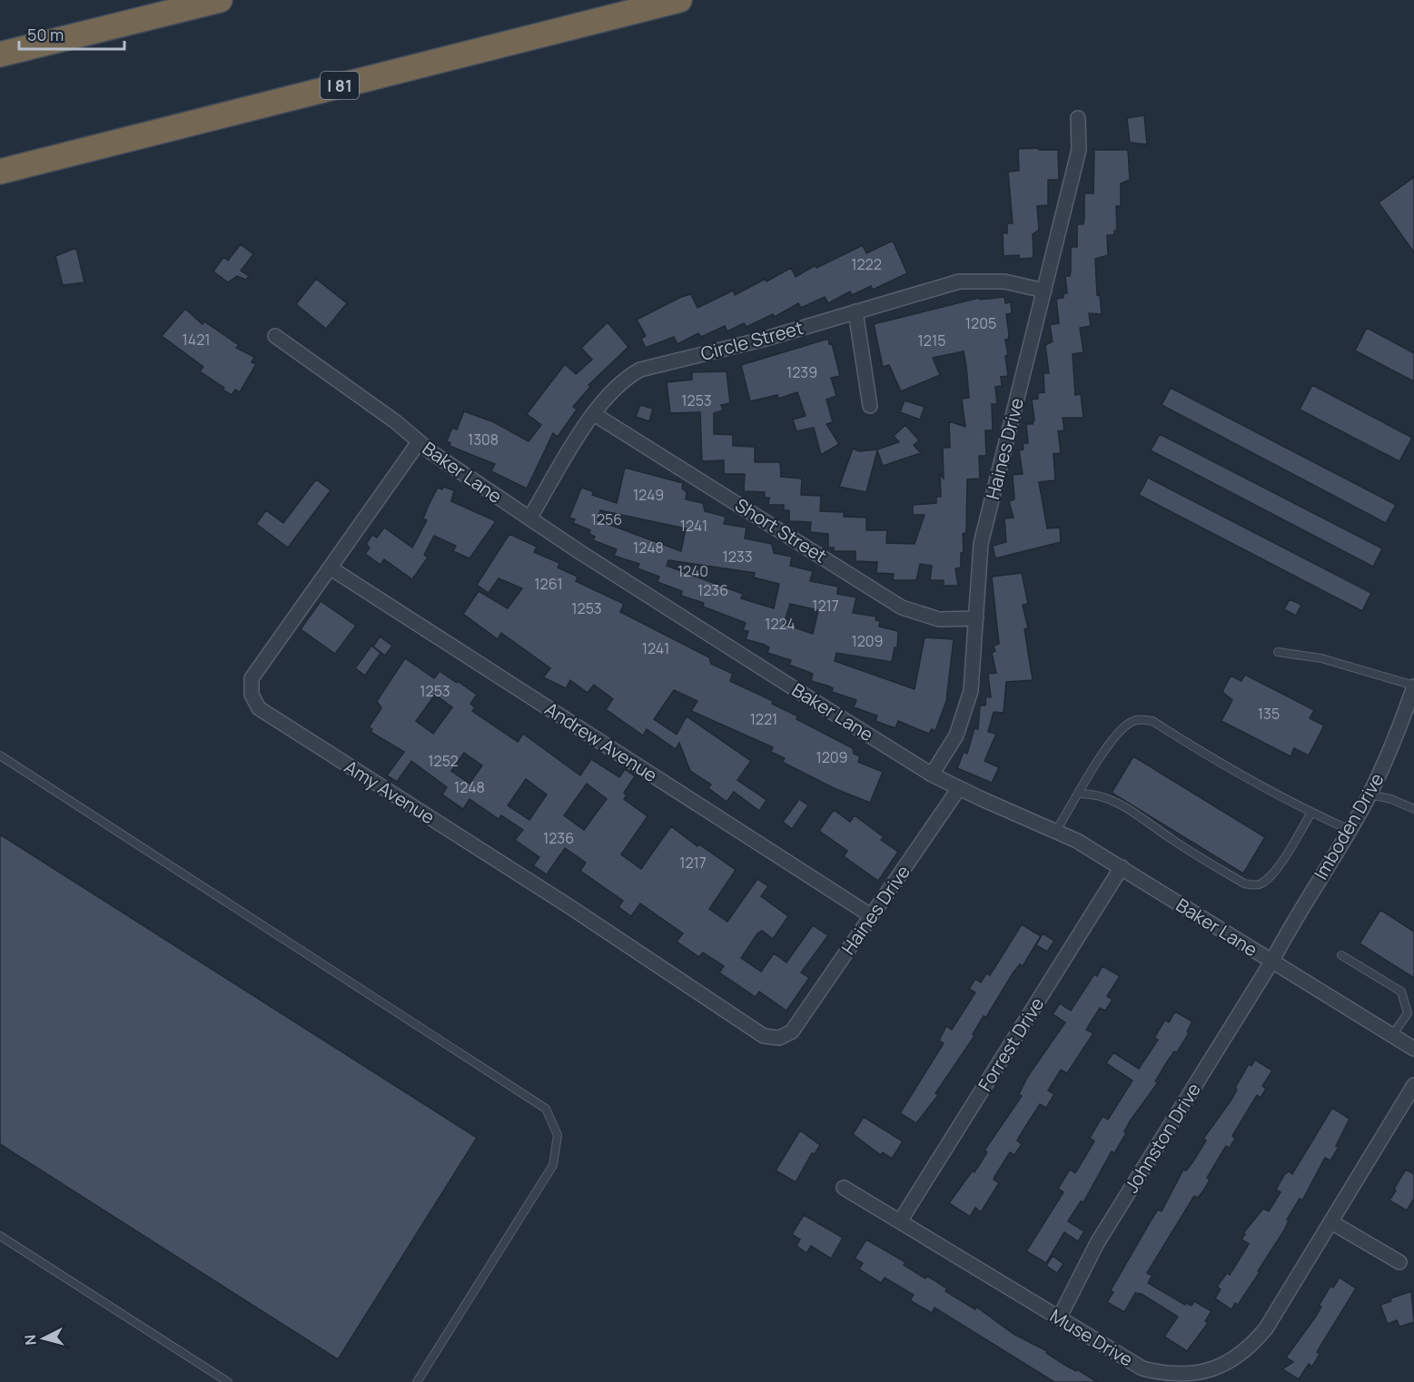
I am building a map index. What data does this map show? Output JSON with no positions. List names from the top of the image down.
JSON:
{
  "streets": {
    "highway": ["I 81"],
    "street": [
      "Circle Street",
      "Haines Drive",
      "Baker Lane",
      "Short Street",
      "Andrew Avenue",
      "Amy Avenue",
      "Imboden Drive",
      "Forrest Drive",
      "Johnston Drive",
      "Muse Drive"
    ]
  },
  "crossings": [
    ["Circle Street", "Haines Drive"],
    ["Circle Street", "Baker Lane"],
    ["Circle Street", "Short Street"],
    ["Haines Drive", "Baker Lane"],
    ["Haines Drive", "Short Street"],
    ["Haines Drive", "Andrew Avenue"],
    ["Haines Drive", "Amy Avenue"],
    ["Baker Lane", "Amy Avenue"],
    ["Baker Lane", "Imboden Drive"],
    ["Baker Lane", "Forrest Drive"],
    ["Baker Lane", "Johnston Drive"],
    ["Andrew Avenue", "Amy Avenue"],
    ["Imboden Drive", "Johnston Drive"],
    ["Forrest Drive", "Muse Drive"],
    ["Johnston Drive", "Muse Drive"]
  ],
  "house_numbers": [
    "1222",
    "1205",
    "1421",
    "1215",
    "1239",
    "1253",
    "1308",
    "1249",
    "1256",
    "1241",
    "1248",
    "1233",
    "1240",
    "1261",
    "1236",
    "1217",
    "1253",
    "1224",
    "1209",
    "1241",
    "1253",
    "135",
    "1221",
    "1209",
    "1252",
    "1248",
    "1236",
    "1217"
  ],
  "scale_bar": "50 m",
  "north": "left"
}
